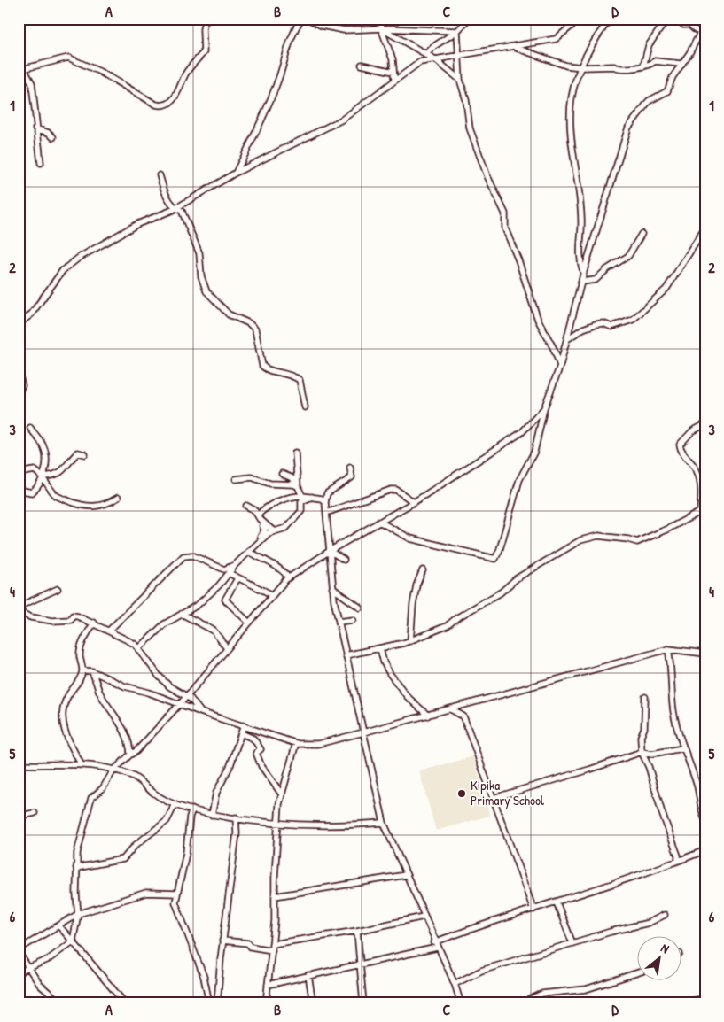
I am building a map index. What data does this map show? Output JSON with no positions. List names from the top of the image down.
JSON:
{
  "places": ["Kipika Primary School"],
  "north": "top right",
  "grid": {
    "columns": [
      "A",
      "B",
      "C",
      "D"
    ],
    "rows": [
      "1",
      "2",
      "3",
      "4",
      "5",
      "6"
    ]
  }
}
